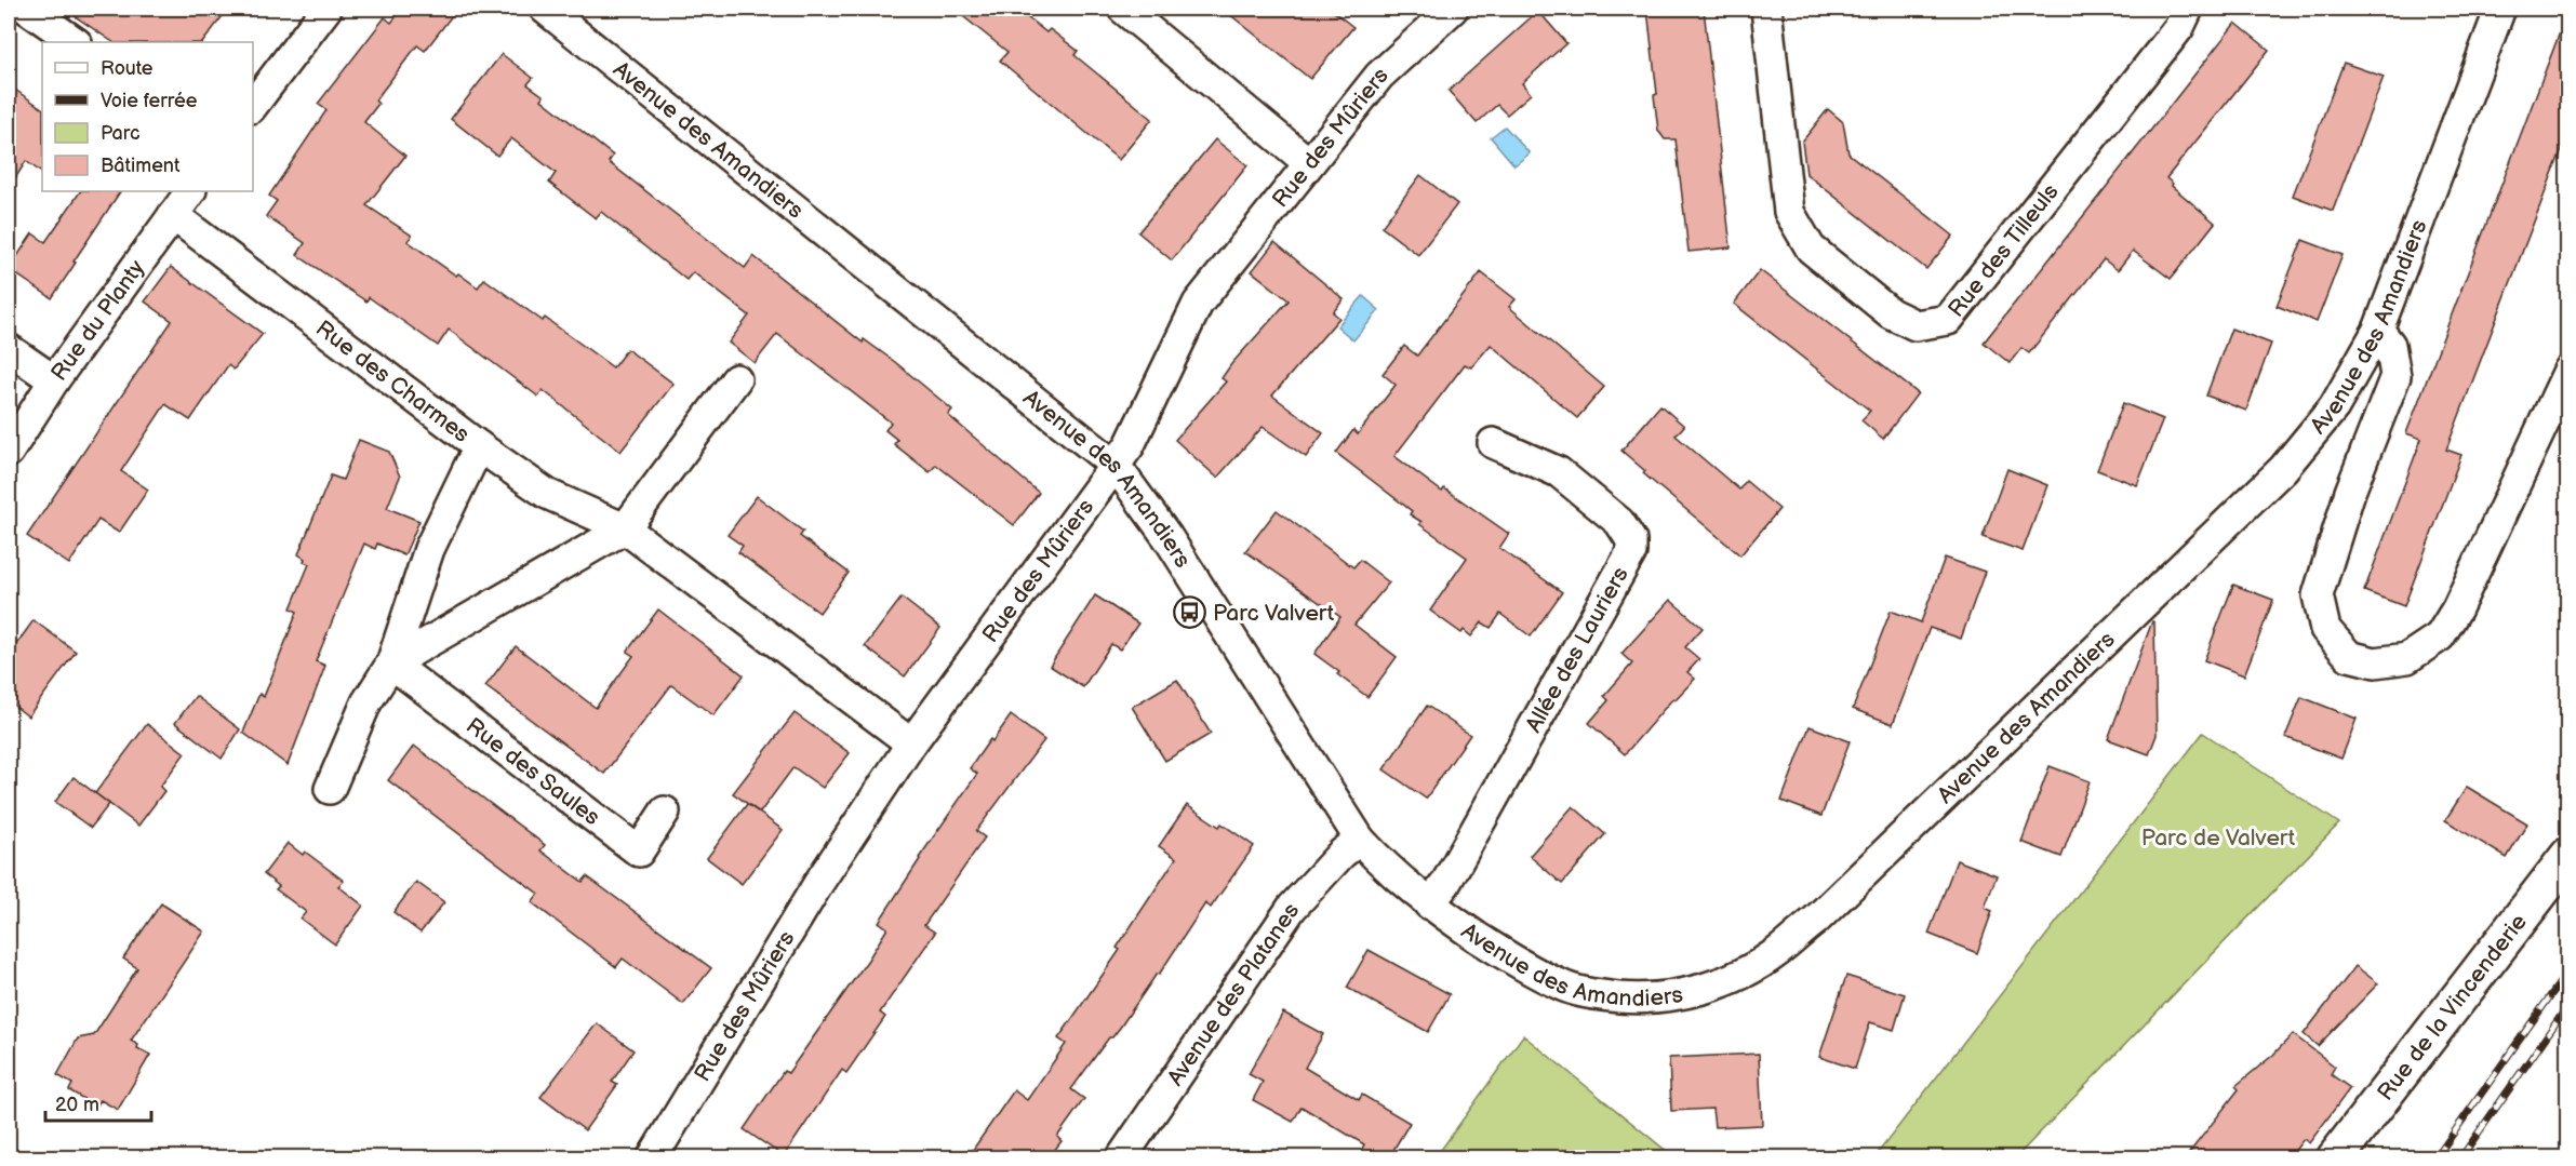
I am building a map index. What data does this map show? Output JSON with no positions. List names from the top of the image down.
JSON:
{
  "streets": {
    "main road": ["Rue de la Vincenderie"],
    "street": [
      "Avenue des Amandiers",
      "Rue des Mûriers",
      "Rue des Tilleuls",
      "Rue du Planty",
      "Rue des Charmes",
      "Allée des Lauriers",
      "Rue des Saules",
      "Avenue des Platanes"
    ]
  },
  "crossings": [
    ["Avenue des Amandiers", "Rue des Mûriers"],
    ["Avenue des Amandiers", "Allée des Lauriers"],
    ["Avenue des Amandiers", "Avenue des Platanes"],
    ["Rue des Mûriers", "Rue des Charmes"],
    ["Rue du Planty", "Rue des Charmes"]
  ],
  "parks": ["Parc de Valvert"],
  "places": {
    "bus stop": ["Parc Valvert"]
  },
  "legend": [
    "Route",
    "Voie ferrée",
    "Parc",
    "Bâtiment"
  ],
  "scale_bar": "20 m"
}
